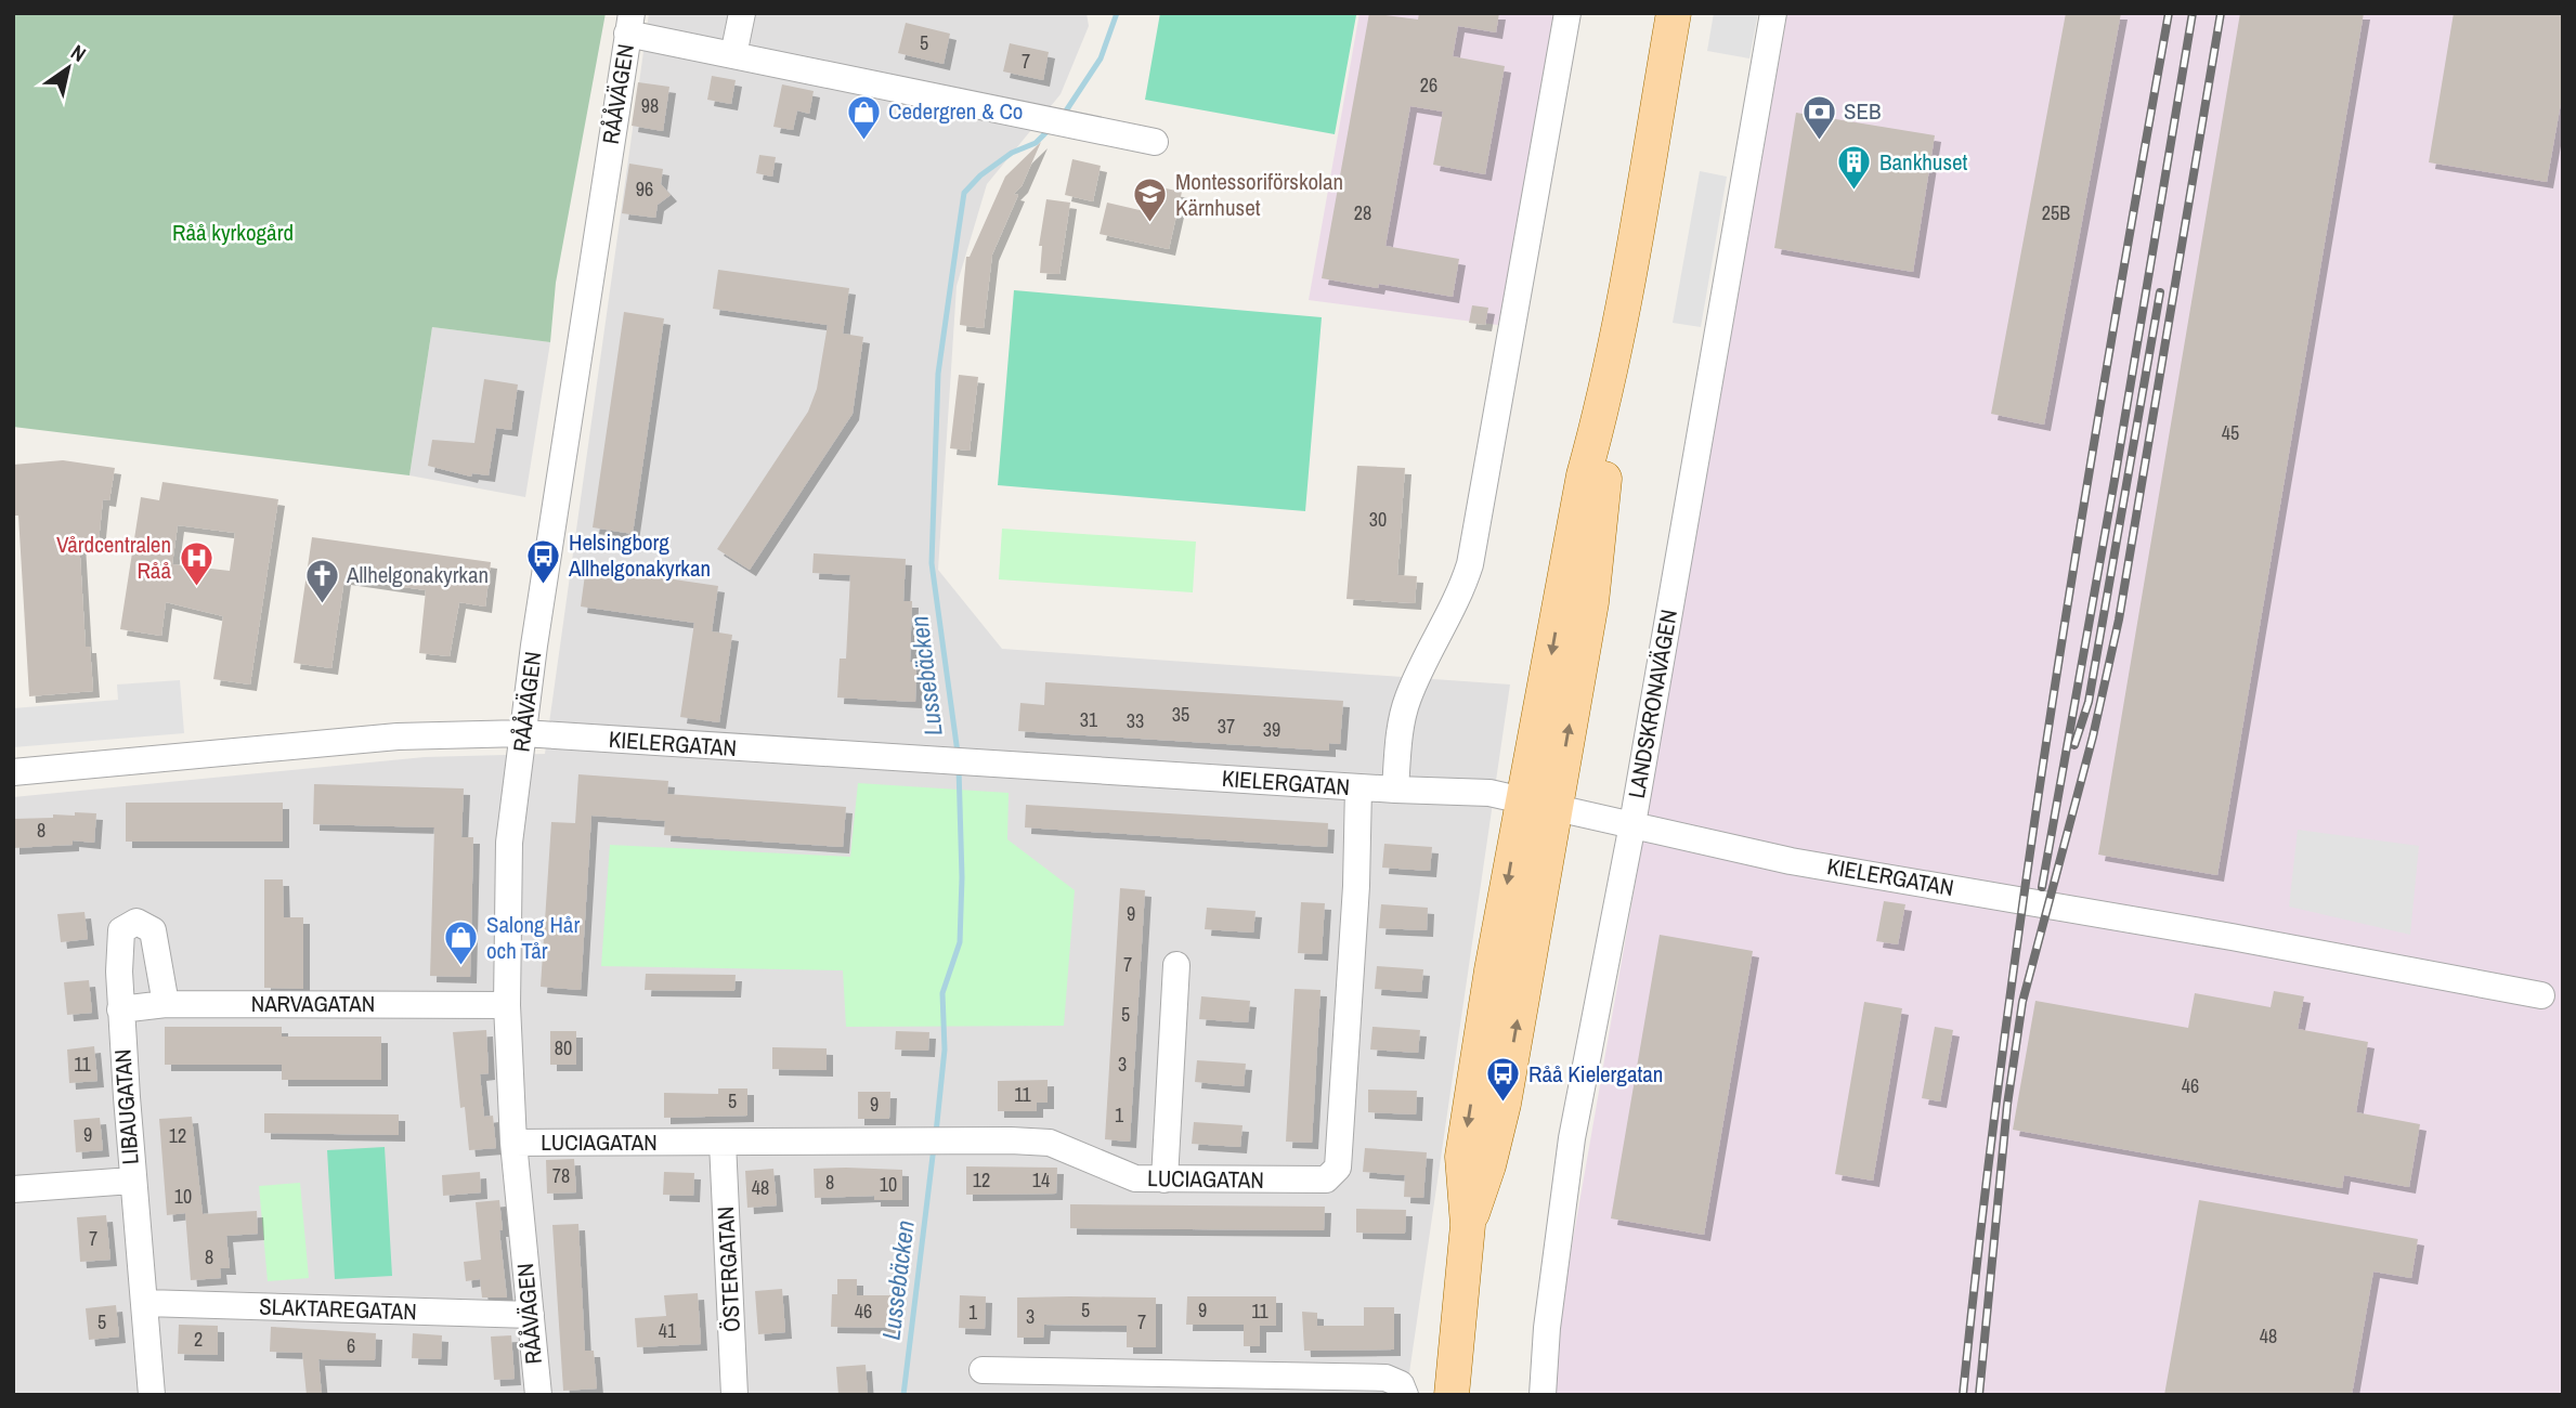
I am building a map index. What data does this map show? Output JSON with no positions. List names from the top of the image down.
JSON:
{
  "streets": {
    "street": [
      "RÅÅVÄGEN",
      "LANDSKRONAVÄGEN",
      "KIELERGATAN",
      "NARVAGATAN",
      "LIBAUGATAN",
      "LUCIAGATAN",
      "ÖSTERGATAN",
      "SLAKTAREGATAN"
    ]
  },
  "crossings": [
    ["RÅÅVÄGEN", "KIELERGATAN"],
    ["RÅÅVÄGEN", "NARVAGATAN"],
    ["RÅÅVÄGEN", "LUCIAGATAN"],
    ["RÅÅVÄGEN", "SLAKTAREGATAN"],
    ["LANDSKRONAVÄGEN", "KIELERGATAN"],
    ["KIELERGATAN", "LUCIAGATAN"],
    ["NARVAGATAN", "LIBAUGATAN"],
    ["LIBAUGATAN", "SLAKTAREGATAN"],
    ["LUCIAGATAN", "ÖSTERGATAN"]
  ],
  "water": ["Lussebäcken"],
  "parks": ["Råå kyrkogård"],
  "places": {
    "shop": ["Cedergren & Co", "Salong Hår och Tår"],
    "bank": ["SEB"],
    "building": ["Bankhuset"],
    "school or university": ["Montessoriförskolan Kärnhuset"],
    "bus stop": ["Helsingborg Allhelgonakyrkan", "Råå Kielergatan"],
    "hospital": ["Vårdcentralen Råå"],
    "church": ["Allhelgonakyrkan"]
  },
  "house_numbers": [
    "5",
    "7",
    "26",
    "98",
    "96",
    "28",
    "25B",
    "45",
    "30",
    "35",
    "31",
    "33",
    "37",
    "39",
    "8",
    "9",
    "7",
    "5",
    "80",
    "11",
    "3",
    "46",
    "11",
    "5",
    "9",
    "1",
    "9",
    "12",
    "78",
    "12",
    "14",
    "8",
    "10",
    "48",
    "10",
    "7",
    "8",
    "5",
    "9",
    "46",
    "11",
    "1",
    "3",
    "5",
    "7",
    "41",
    "48",
    "2",
    "6"
  ],
  "north": "top right"
}
